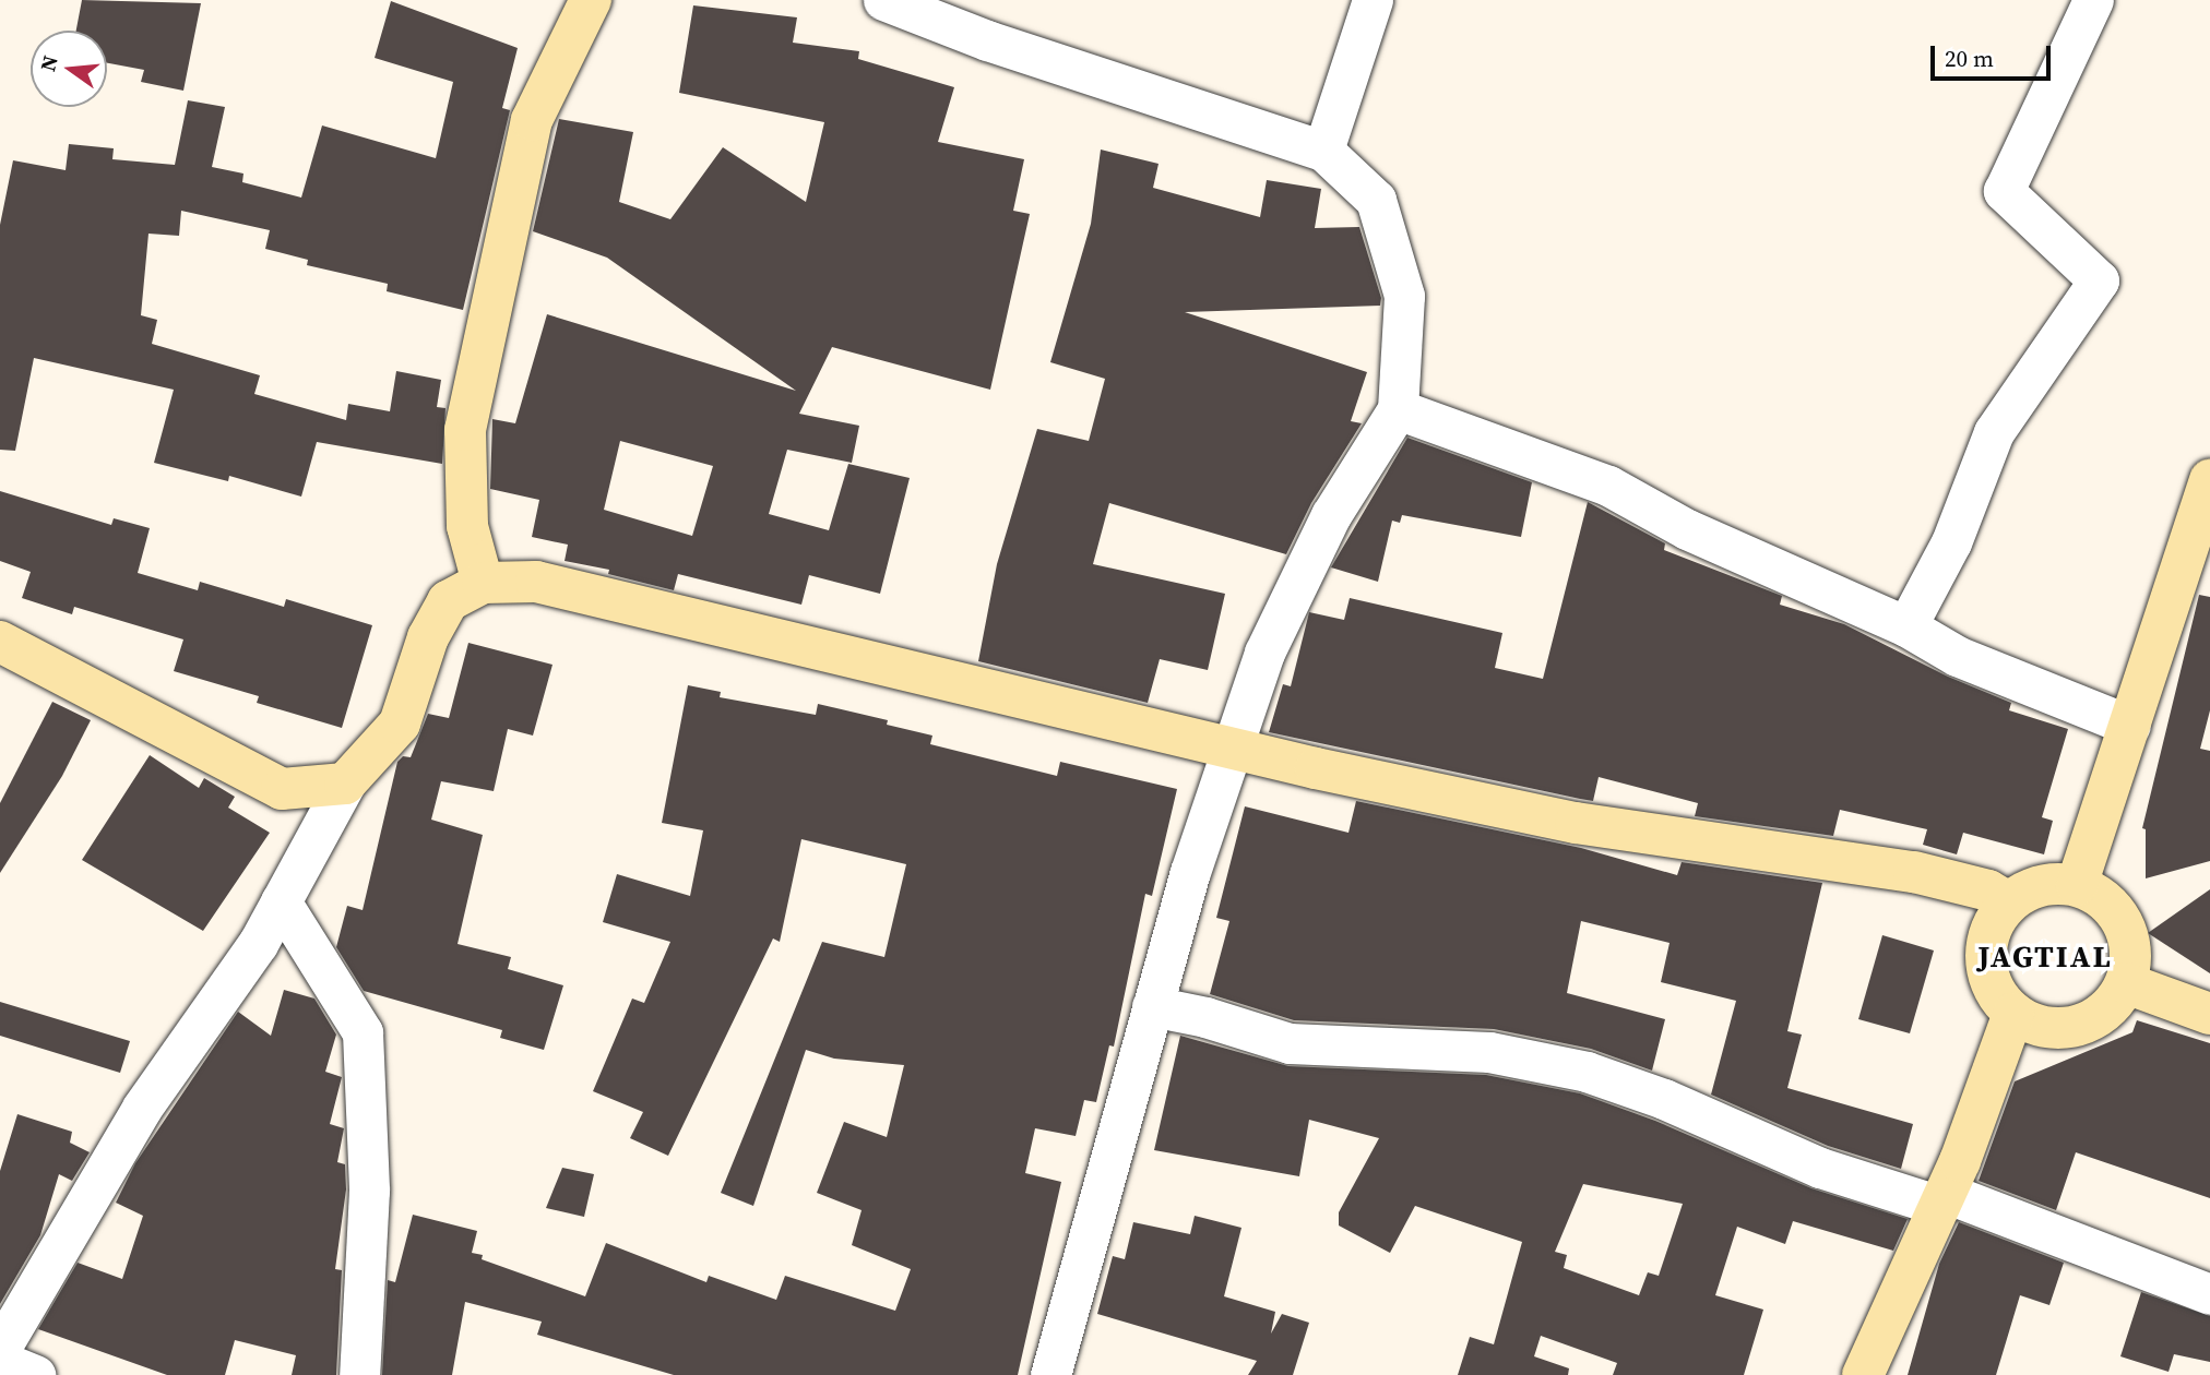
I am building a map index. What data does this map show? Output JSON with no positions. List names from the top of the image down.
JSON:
{
  "districts": ["JAGTIAL"],
  "scale_bar": "20 m",
  "north": "left"
}
